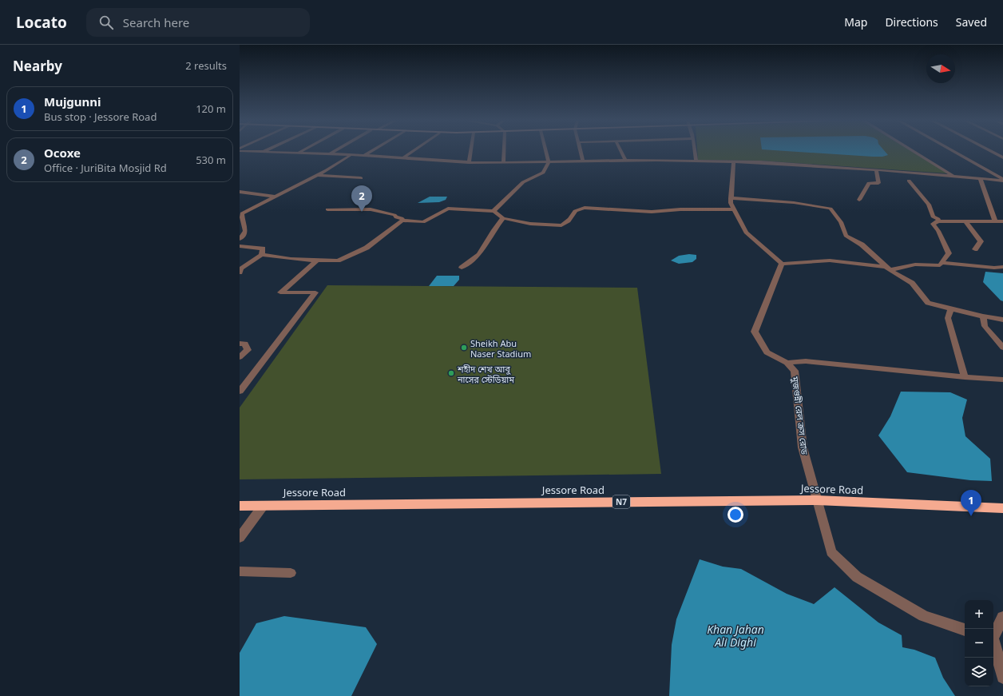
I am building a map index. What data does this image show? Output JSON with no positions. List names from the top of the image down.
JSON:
{
  "streets": {
    "highway": ["Jessore Road", "N7"],
    "street": ["মুজগুন্নী রেল ক্রস রোড"]
  },
  "crossings": [
    ["মুজগুন্নী রেল ক্রস রোড", "Jessore Road"]
  ],
  "water": ["Khan Jahan Ali Dighi"],
  "places": ["Sheikh Abu Naser Stadium", "শহীদ শেখ আবু নাসের স্টেডিয়াম"],
  "north": "right",
  "page": {
    "header": "Locato",
    "search": "Search here",
    "nav": ["Map", "Directions", "Saved"],
    "heading": ["Nearby", "2 results"],
    "list": [
      {
        "mark": "1",
        "name": "Mujgunni",
        "note": "Bus stop · Jessore Road",
        "value": "120 m"
      },
      {
        "mark": "2",
        "name": "Ocoxe",
        "note": "Office · JuriBita Mosjid Rd",
        "value": "530 m"
      }
    ],
    "pins": ["2", "1"],
    "map_buttons": ["+", "−"]
  }
}
